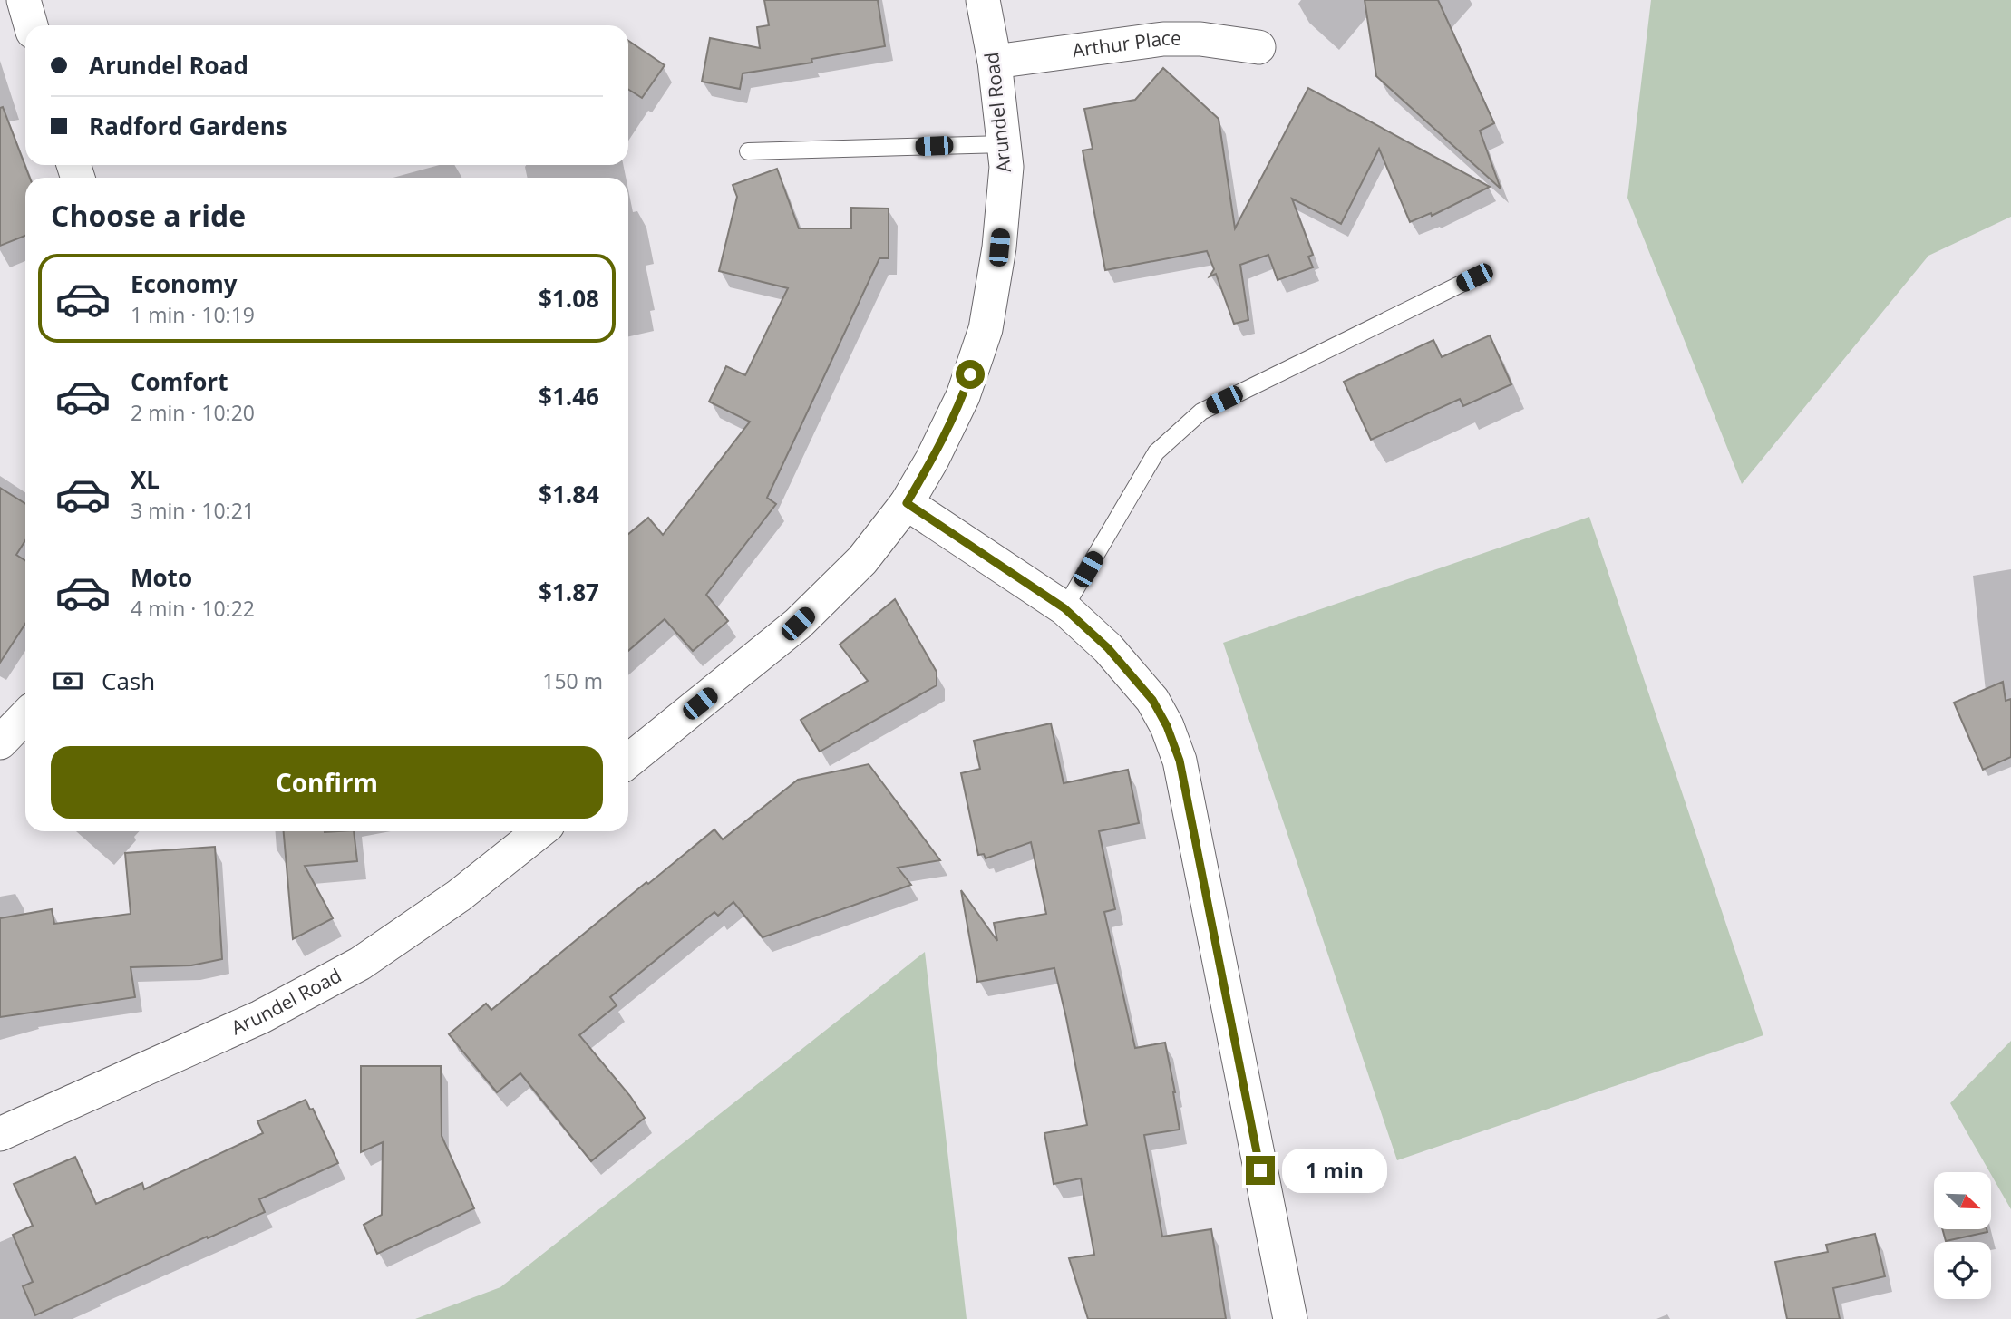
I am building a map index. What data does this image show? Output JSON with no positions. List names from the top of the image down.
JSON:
{
  "streets": {
    "street": ["Arthur Place", "Arundel Road"]
  },
  "crossings": [
    ["Arthur Place", "Arundel Road"]
  ],
  "north": "bottom right",
  "page": {
    "banner": ["Arundel Road", "Radford Gardens"],
    "heading": "Choose a ride",
    "list": [
      {
        "name": "Economy",
        "note": "1 min · 10:19",
        "value": "$1.08"
      },
      {
        "name": "Comfort",
        "note": "2 min · 10:20",
        "value": "$1.46"
      },
      {
        "name": "XL",
        "note": "3 min · 10:21",
        "value": "$1.84"
      },
      {
        "name": "Moto",
        "note": "4 min · 10:22",
        "value": "$1.87"
      }
    ],
    "pay": ["Cash", "150 m"],
    "buttons": "Confirm",
    "bubble": "1 min"
  }
}
